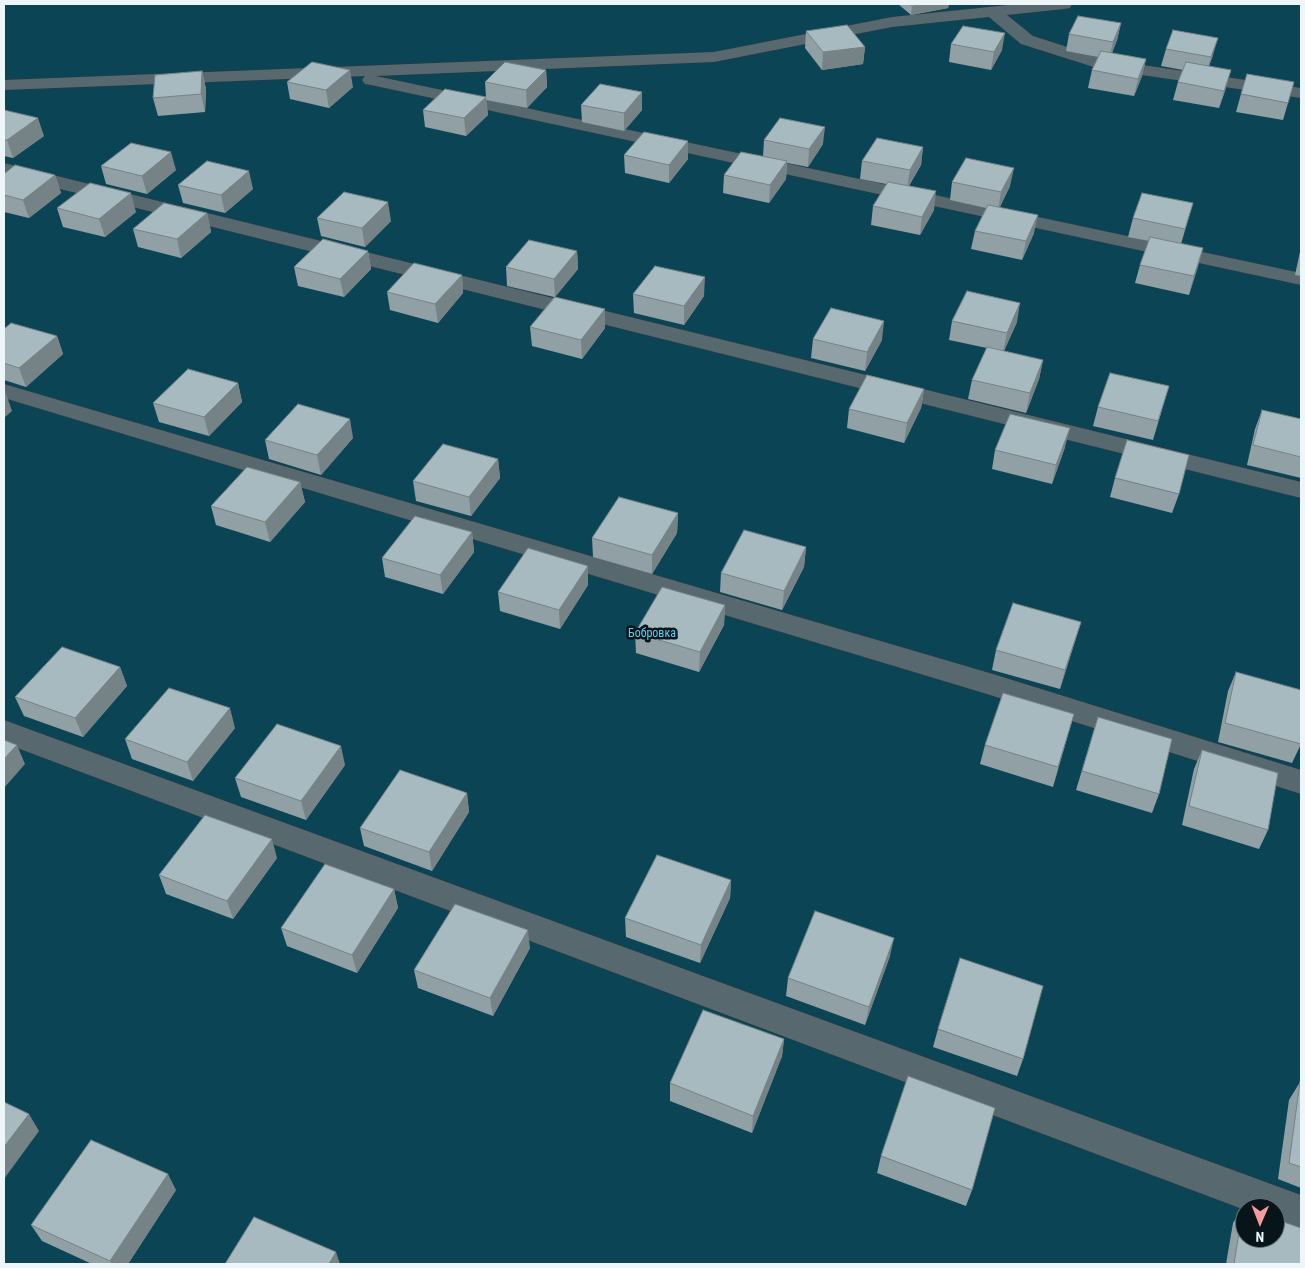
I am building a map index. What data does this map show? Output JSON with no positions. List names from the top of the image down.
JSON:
{
  "parks": ["Бобровка"],
  "north": "bottom"
}
